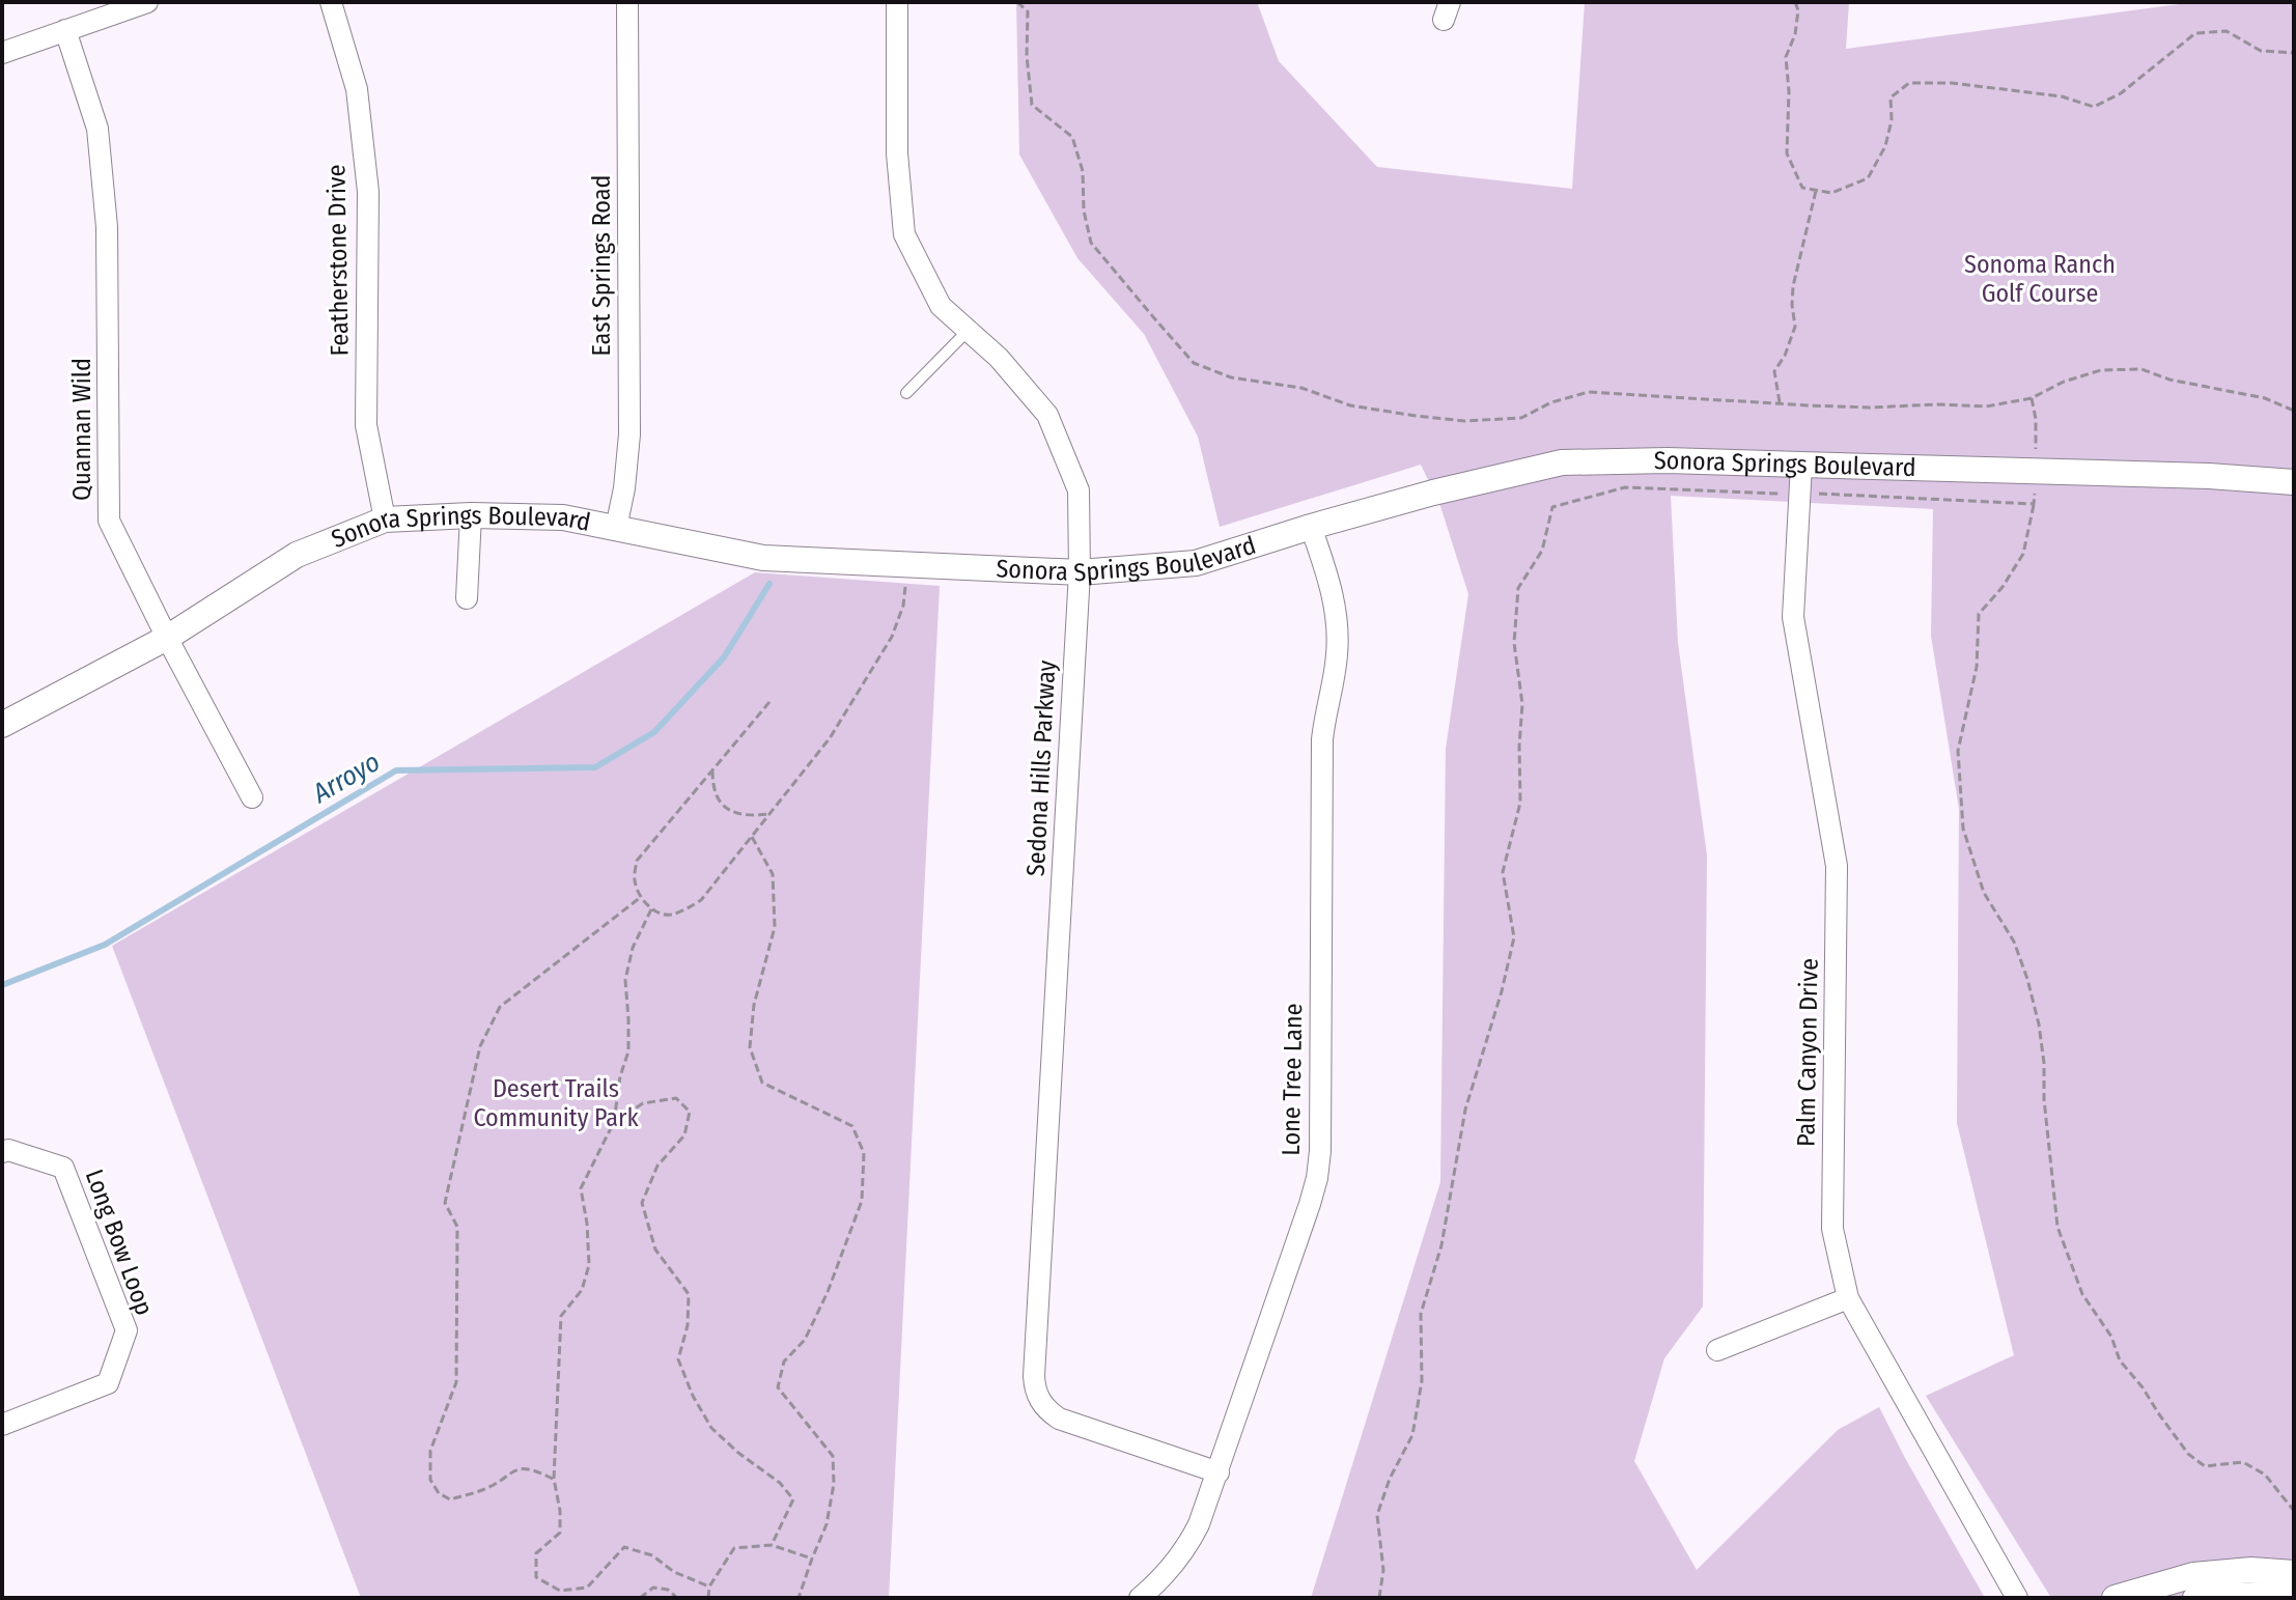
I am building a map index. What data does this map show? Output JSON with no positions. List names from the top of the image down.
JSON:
{
  "streets": {
    "street": [
      "Featherstone Drive",
      "East Springs Road",
      "Quannan Wild",
      "Sonora Springs Boulevard",
      "Sedona Hills Parkway",
      "Palm Canyon Drive",
      "Lone Tree Lane",
      "Long Bow Loop"
    ]
  },
  "crossings": [
    ["Featherstone Drive", "Sonora Springs Boulevard"],
    ["East Springs Road", "Sonora Springs Boulevard"],
    ["Quannan Wild", "Sonora Springs Boulevard"],
    ["Sonora Springs Boulevard", "Sedona Hills Parkway"],
    ["Sonora Springs Boulevard", "Palm Canyon Drive"],
    ["Sonora Springs Boulevard", "Lone Tree Lane"],
    ["Sedona Hills Parkway", "Lone Tree Lane"]
  ],
  "water": ["Arroyo"],
  "parks": ["Sonoma Ranch Golf Course", "Desert Trails Community Park"]
}
